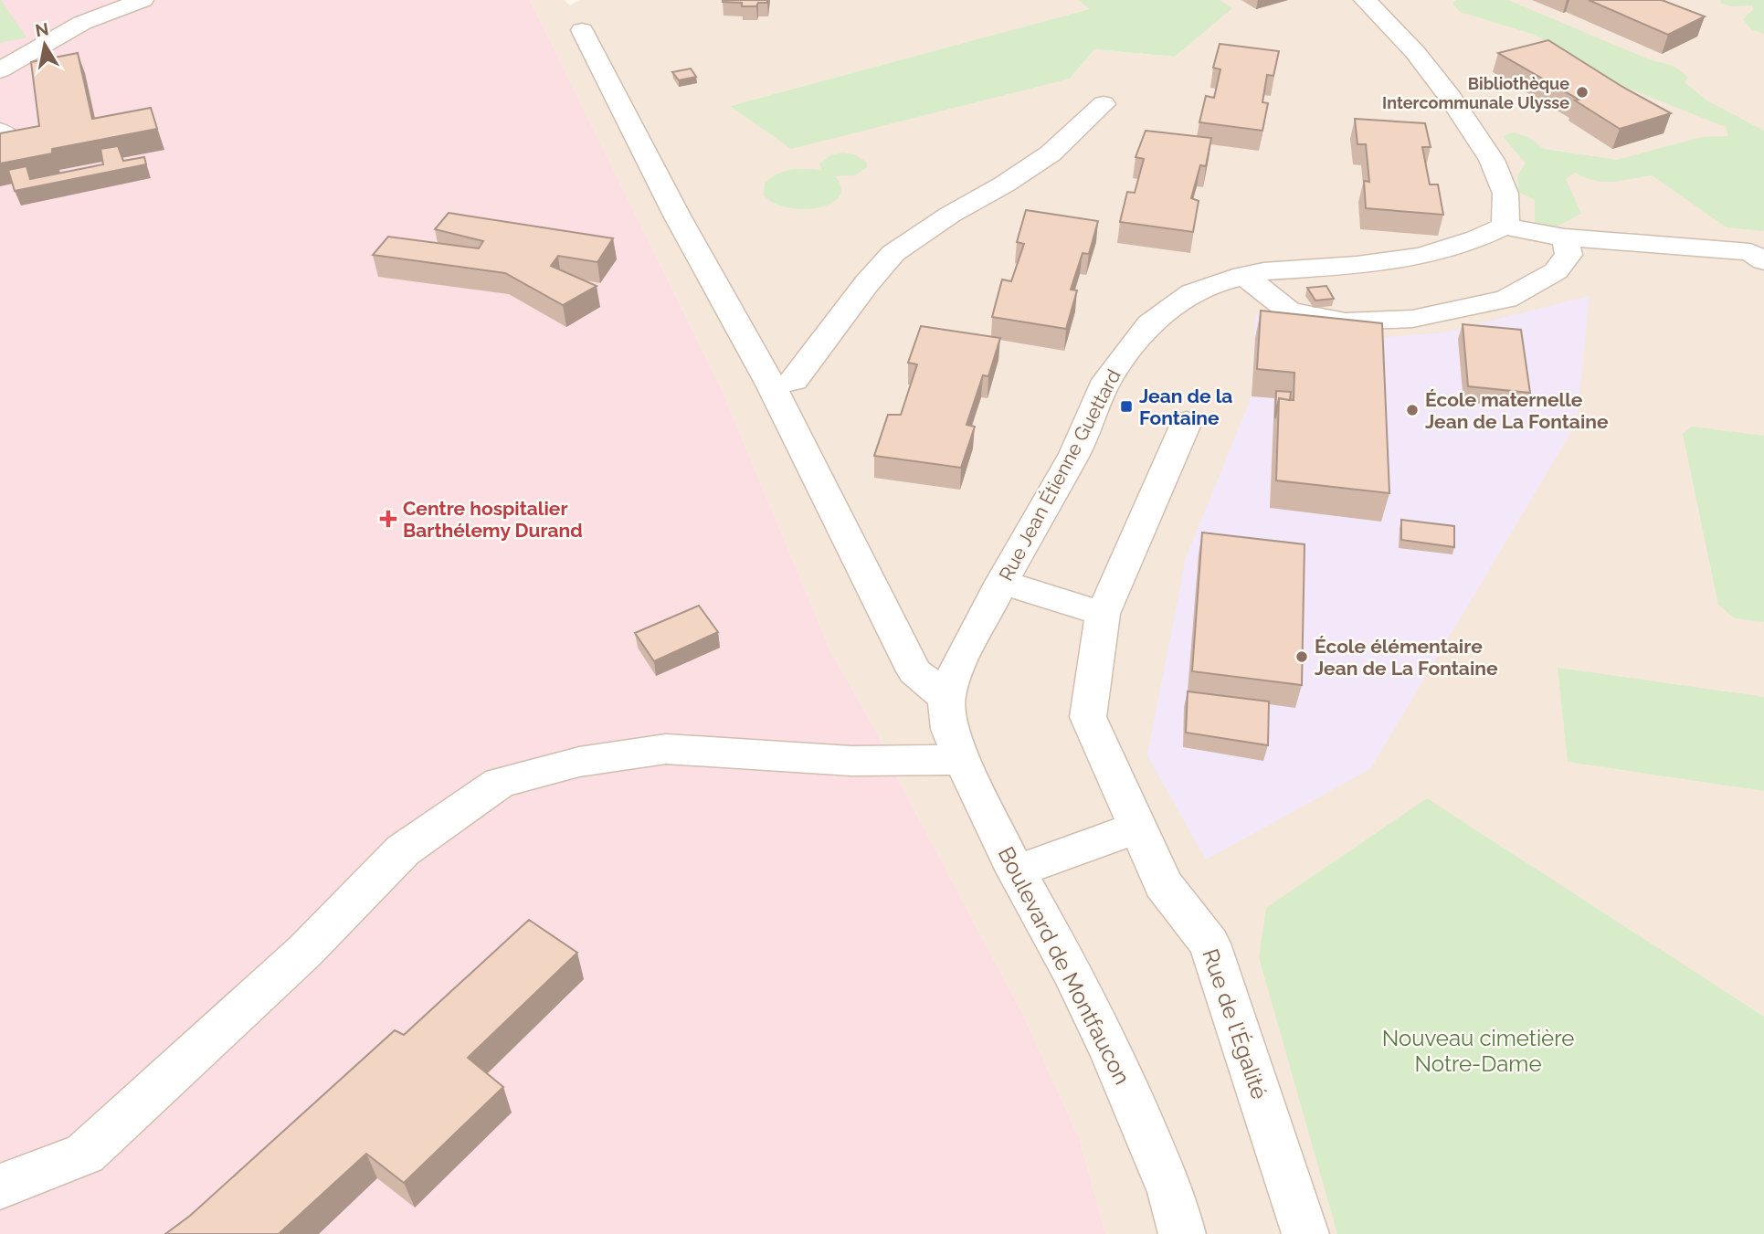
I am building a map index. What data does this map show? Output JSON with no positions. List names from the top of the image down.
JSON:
{
  "streets": {
    "street": ["Rue Jean Étienne Guettard", "Boulevard de Montfaucon", "Rue de l'Égalité"]
  },
  "crossings": [
    ["Rue Jean Étienne Guettard", "Boulevard de Montfaucon"]
  ],
  "parks": ["Nouveau cimetière Notre-Dame"],
  "places": {
    "other": ["Bibliothèque Intercommunale Ulysse", "École maternelle Jean de La Fontaine", "École élémentaire Jean de La Fontaine"],
    "transit": ["Jean de la Fontaine"],
    "health": ["Centre hospitalier Barthélemy Durand"]
  },
  "north": "top"
}
